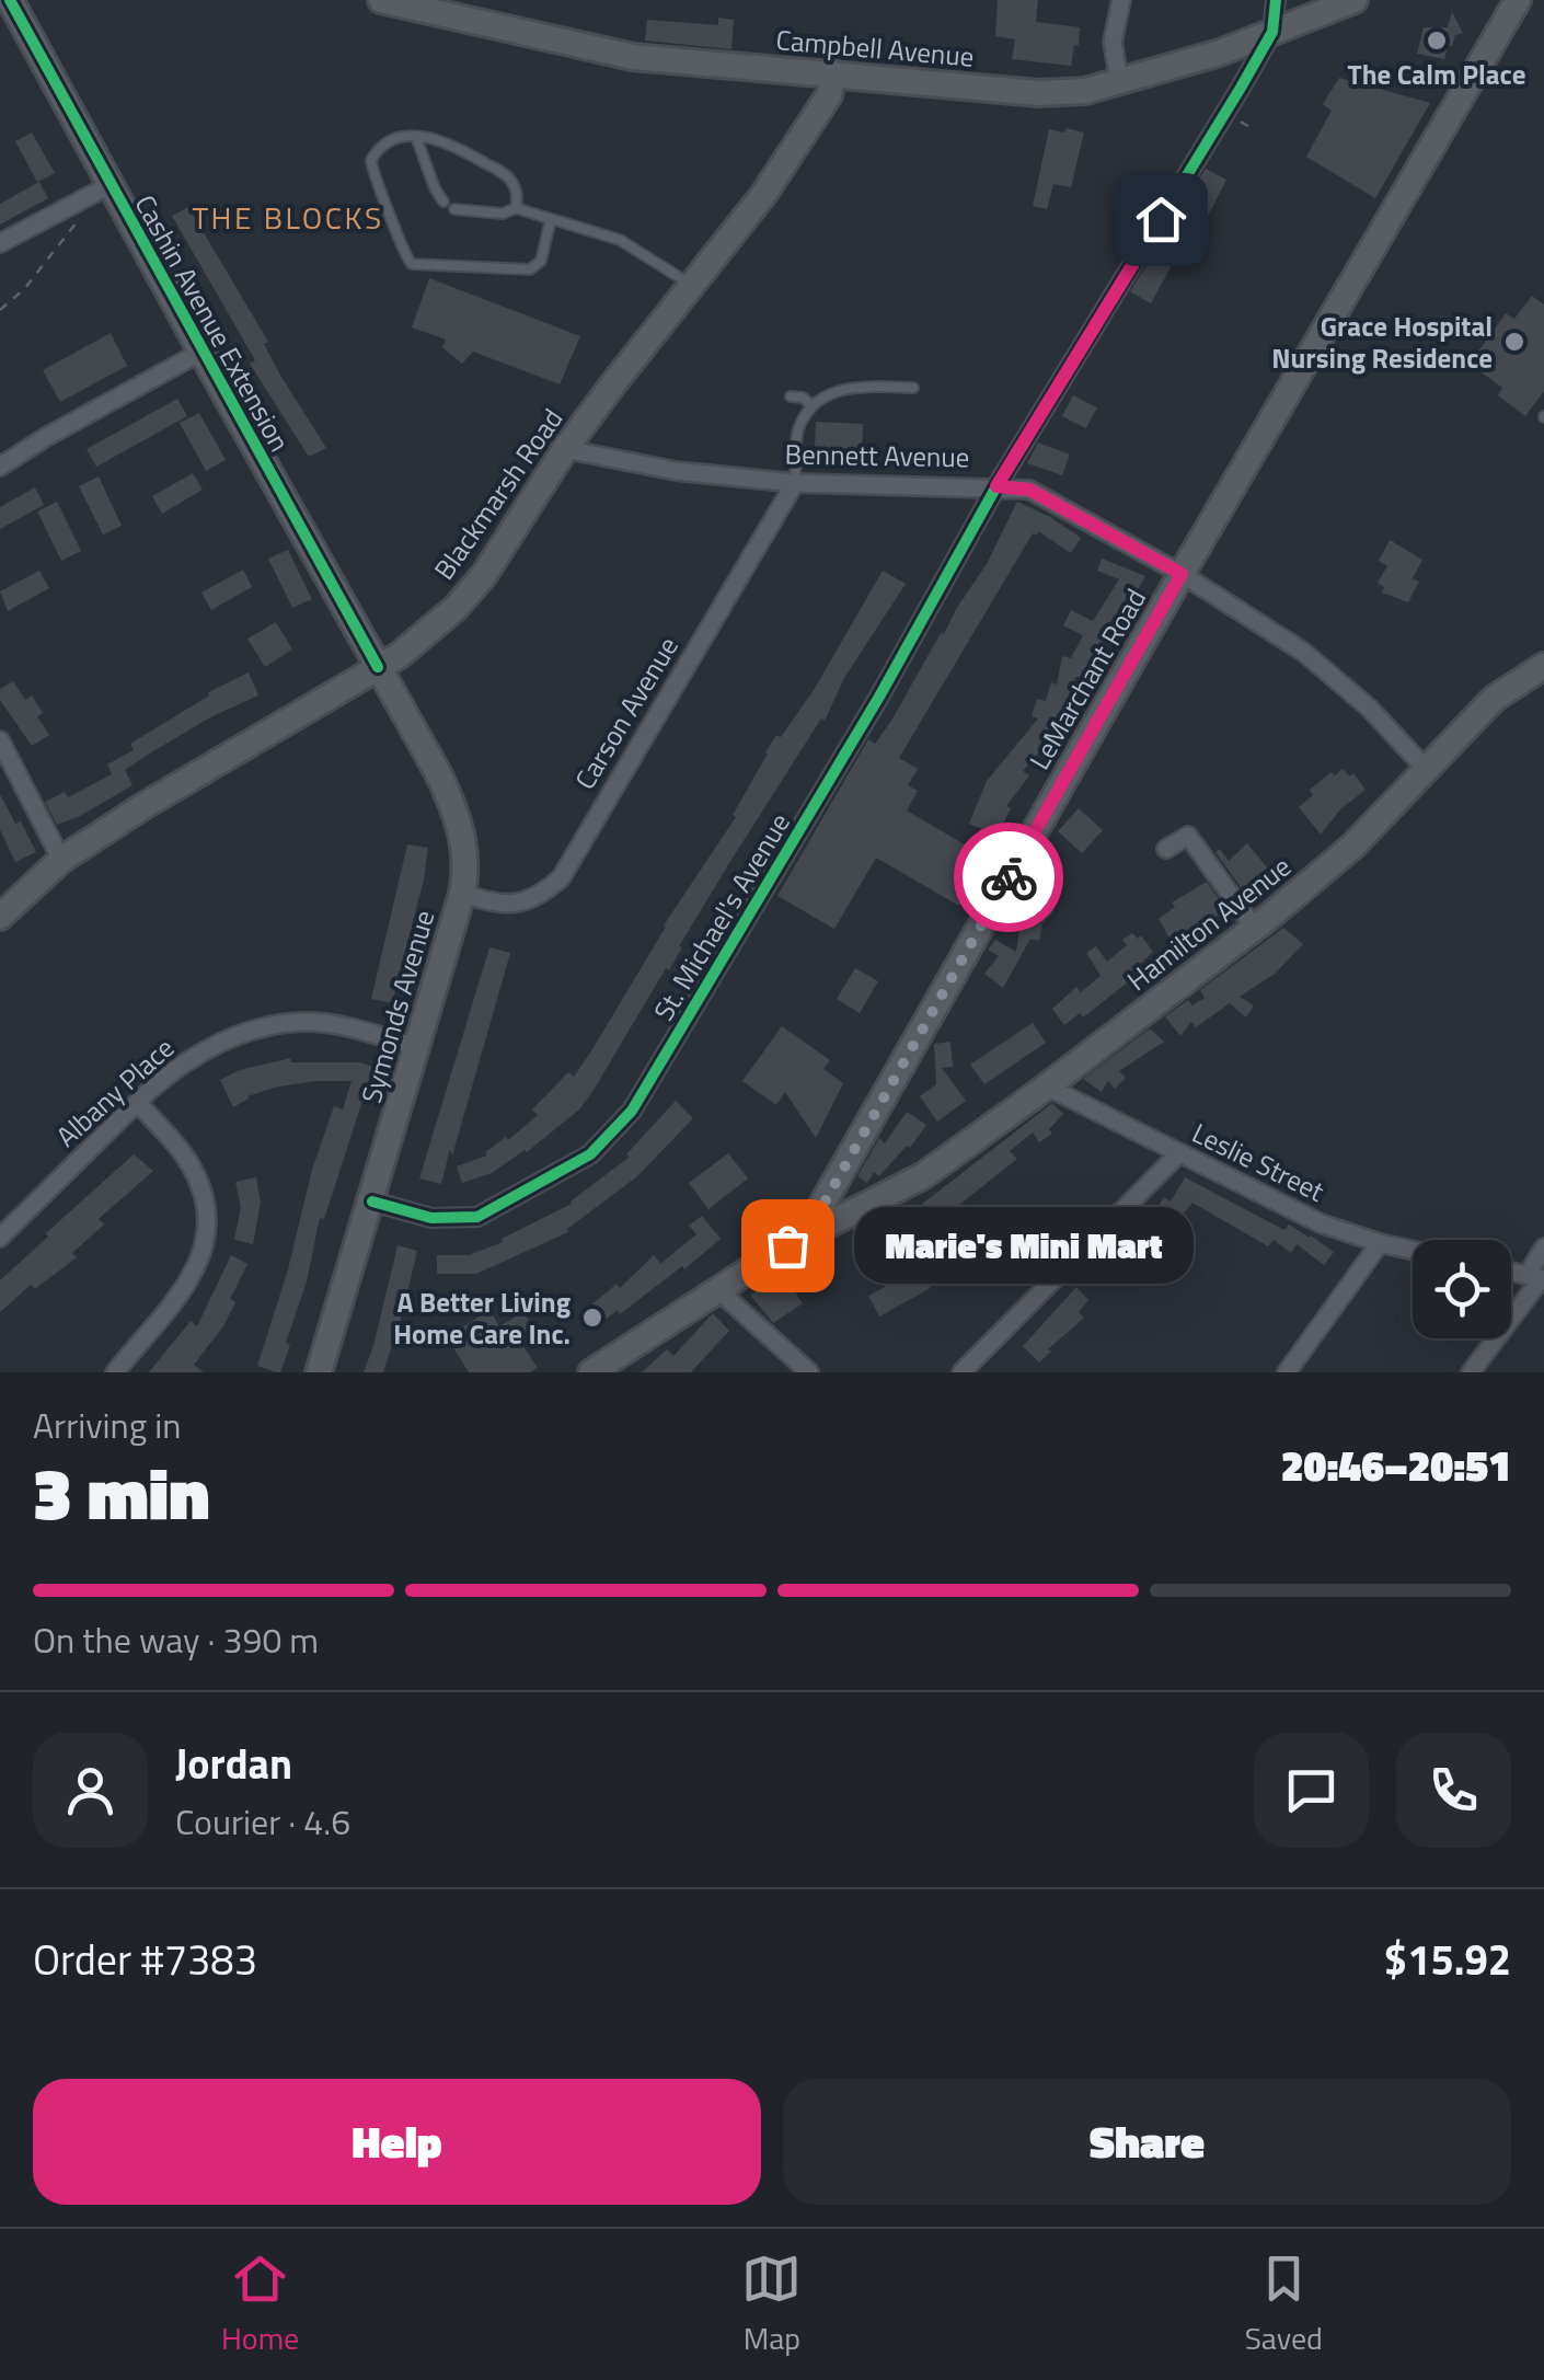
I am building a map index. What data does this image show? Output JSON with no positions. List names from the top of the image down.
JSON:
{
  "streets": {
    "street": [
      "Campbell Avenue",
      "Cashin Avenue Extension",
      "Bennett Avenue",
      "Blackmarsh Road",
      "LeMarchant Road",
      "Carson Avenue",
      "St. Michael's Avenue",
      "Hamilton Avenue",
      "Symonds Avenue",
      "Albany Place",
      "Leslie Street"
    ]
  },
  "crossings": [
    ["Campbell Avenue", "Blackmarsh Road"],
    ["Campbell Avenue", "St. Michael's Avenue"],
    ["Cashin Avenue Extension", "Blackmarsh Road"],
    ["Cashin Avenue Extension", "Symonds Avenue"],
    ["Bennett Avenue", "Blackmarsh Road"],
    ["Bennett Avenue", "LeMarchant Road"],
    ["Bennett Avenue", "Carson Avenue"],
    ["Bennett Avenue", "St. Michael's Avenue"],
    ["Bennett Avenue", "Hamilton Avenue"],
    ["Blackmarsh Road", "Symonds Avenue"],
    ["LeMarchant Road", "Hamilton Avenue"],
    ["Carson Avenue", "Symonds Avenue"],
    ["St. Michael's Avenue", "Symonds Avenue"],
    ["Hamilton Avenue", "Leslie Street"],
    ["Symonds Avenue", "Albany Place"]
  ],
  "districts": ["THE BLOCKS"],
  "places": [
    "The Calm Place",
    "Grace Hospital Nursing Residence",
    "Marie's Mini Mart",
    "A Better Living Home Care Inc."
  ],
  "page": {
    "bubble": "Marie's Mini Mart",
    "heading": ["3 min", "Arriving in", "20:46–20:51"],
    "panel": [
      "Jordan",
      "Courier · 4.6",
      "Order #7383",
      "$15.92"
    ],
    "bar": "On the way · 390 m",
    "buttons": ["Help", "Share"],
    "tabs": ["Home", "Map", "Saved"]
  }
}
